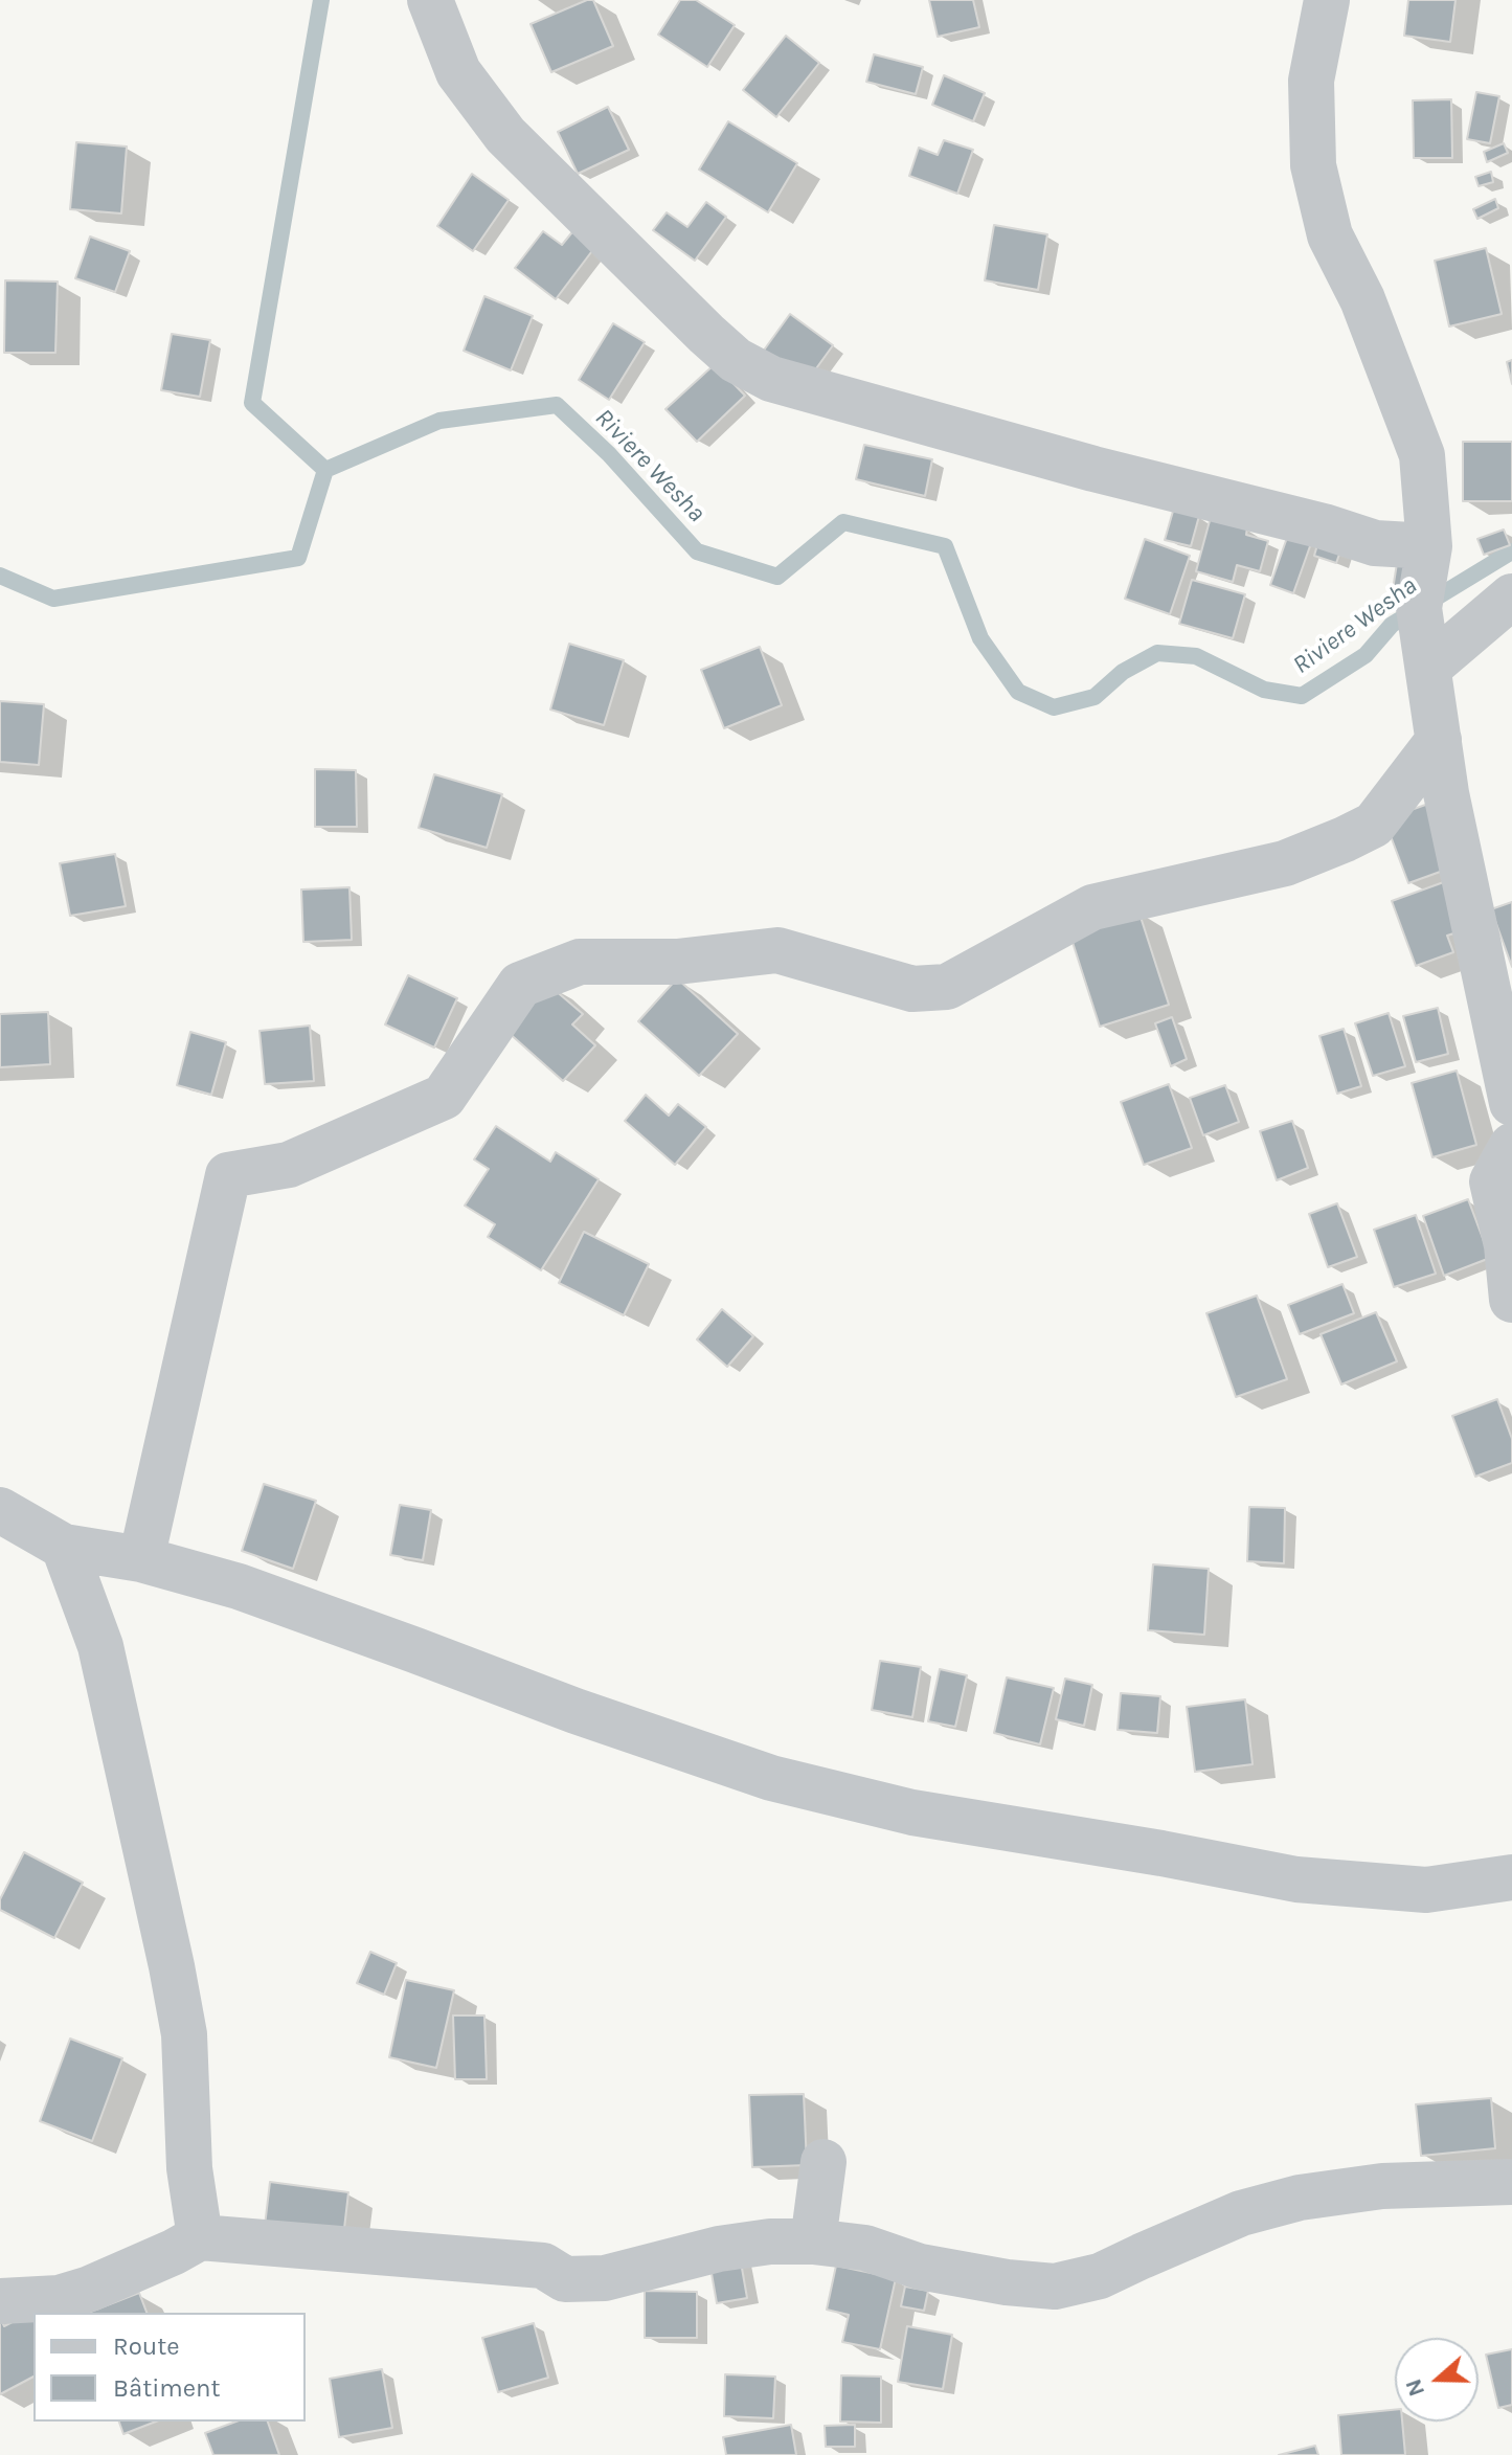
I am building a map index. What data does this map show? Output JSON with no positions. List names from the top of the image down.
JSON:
{
  "water": ["Riviere Wesha"],
  "legend": ["Route", "Bâtiment"],
  "north": "left"
}
